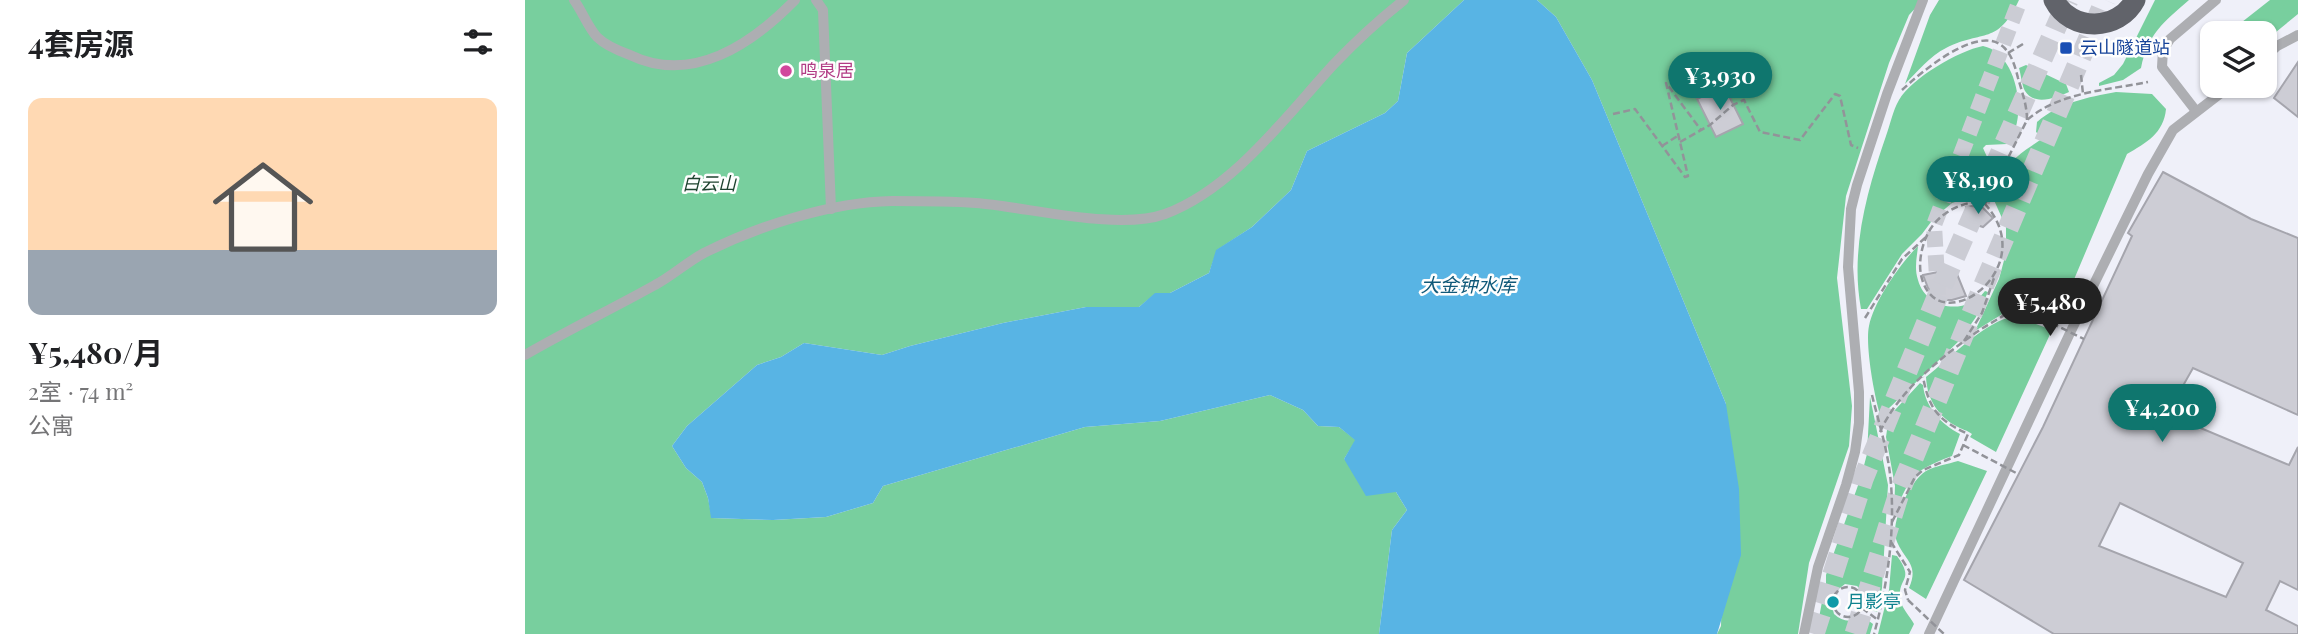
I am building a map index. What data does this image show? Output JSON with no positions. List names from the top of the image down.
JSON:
{
  "water": ["大金钟水库"],
  "parks": ["白云山"],
  "places": {
    "transit": ["云山隧道站"],
    "other": ["鸣泉居", "月影亭"]
  },
  "page": {
    "heading": "4套房源",
    "price": [
      "¥3,930",
      "¥8,190",
      "¥5,480",
      "¥4,200"
    ],
    "list": [
      {
        "name": "¥5,480/月",
        "note": "2室 · 74 m² · 公寓"
      }
    ]
  }
}
